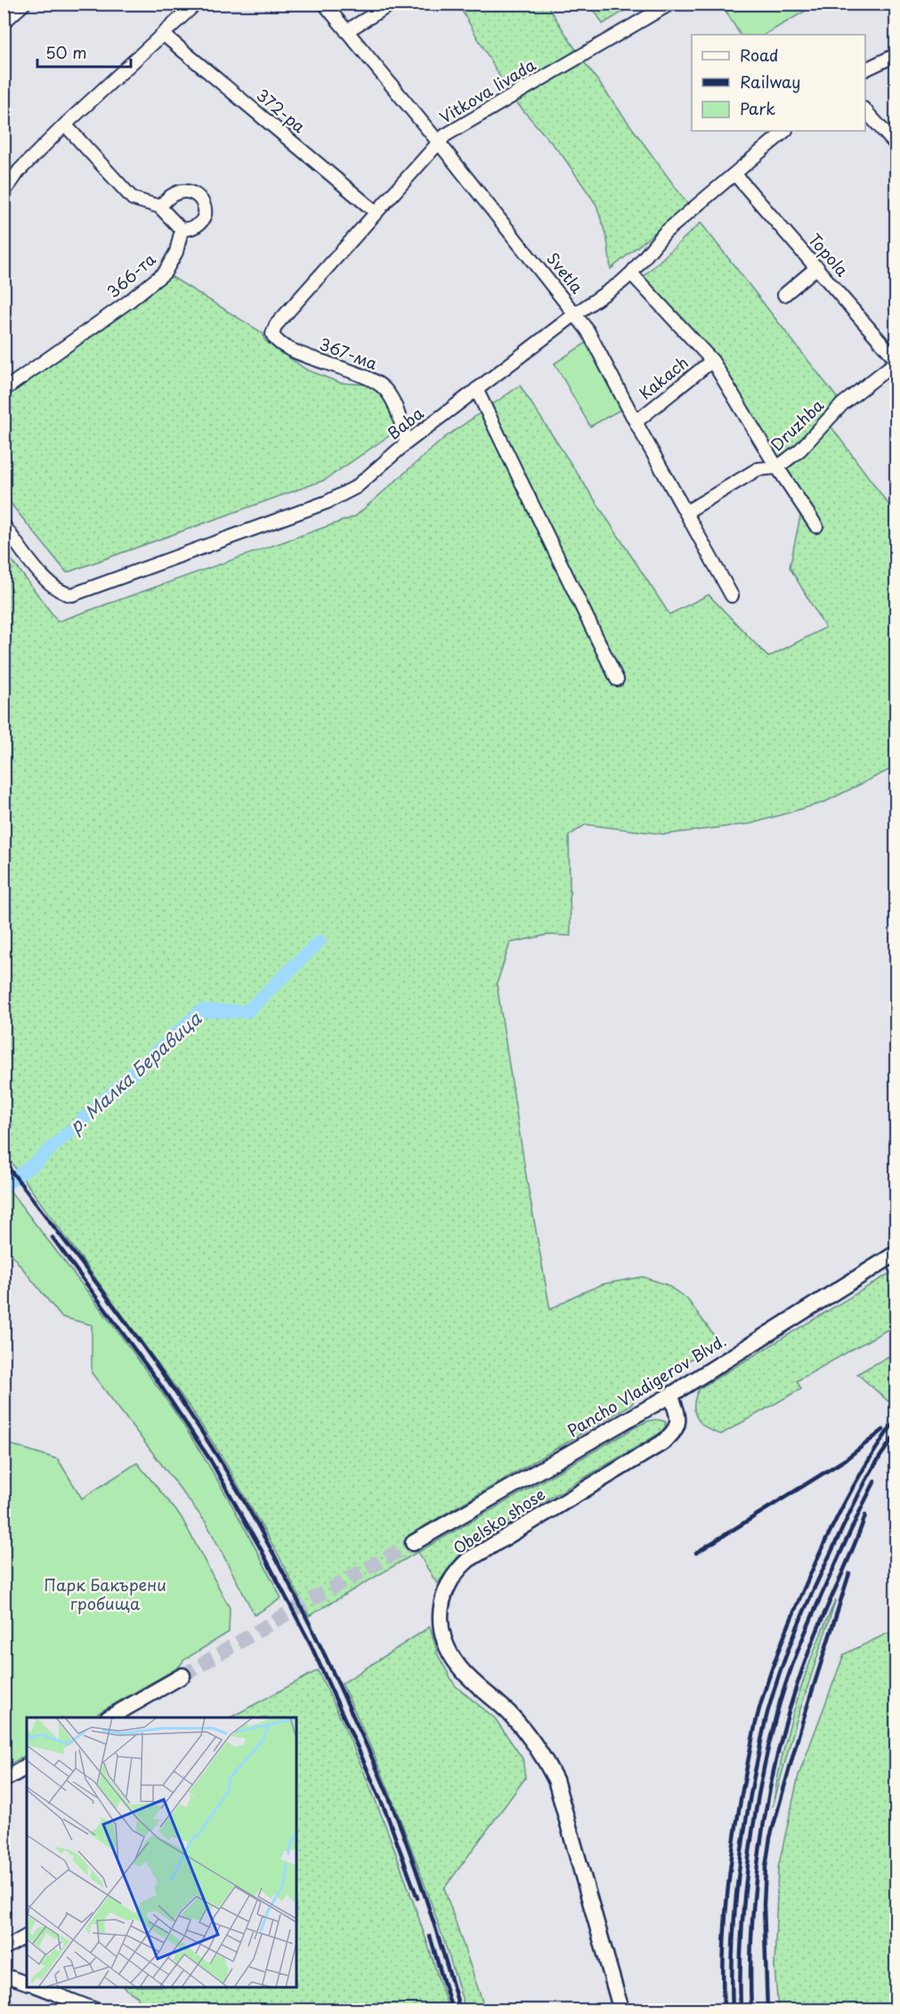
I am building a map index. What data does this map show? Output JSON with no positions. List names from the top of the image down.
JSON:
{
  "streets": {
    "street": [
      "Vitkova livada",
      "372-ра",
      "Topola",
      "Svetla",
      "366-та",
      "367-ма",
      "Kakach",
      "Baba",
      "Druzhba",
      "Pancho Vladigerov Blvd.",
      "Obelsko shose"
    ]
  },
  "crossings": [
    ["Vitkova livada", "372-ра"],
    ["Vitkova livada", "Svetla"],
    ["Vitkova livada", "367-ма"],
    ["Topola", "Baba"],
    ["Topola", "Druzhba"],
    ["Svetla", "Kakach"],
    ["Svetla", "Baba"],
    ["Svetla", "Druzhba"],
    ["367-ма", "Baba"],
    ["Pancho Vladigerov Blvd.", "Obelsko shose"]
  ],
  "water": ["р. Малка Беравица"],
  "parks": ["Парк Бакърени гробища"],
  "legend": ["Road", "Railway", "Park"],
  "scale_bar": "50 m"
}
